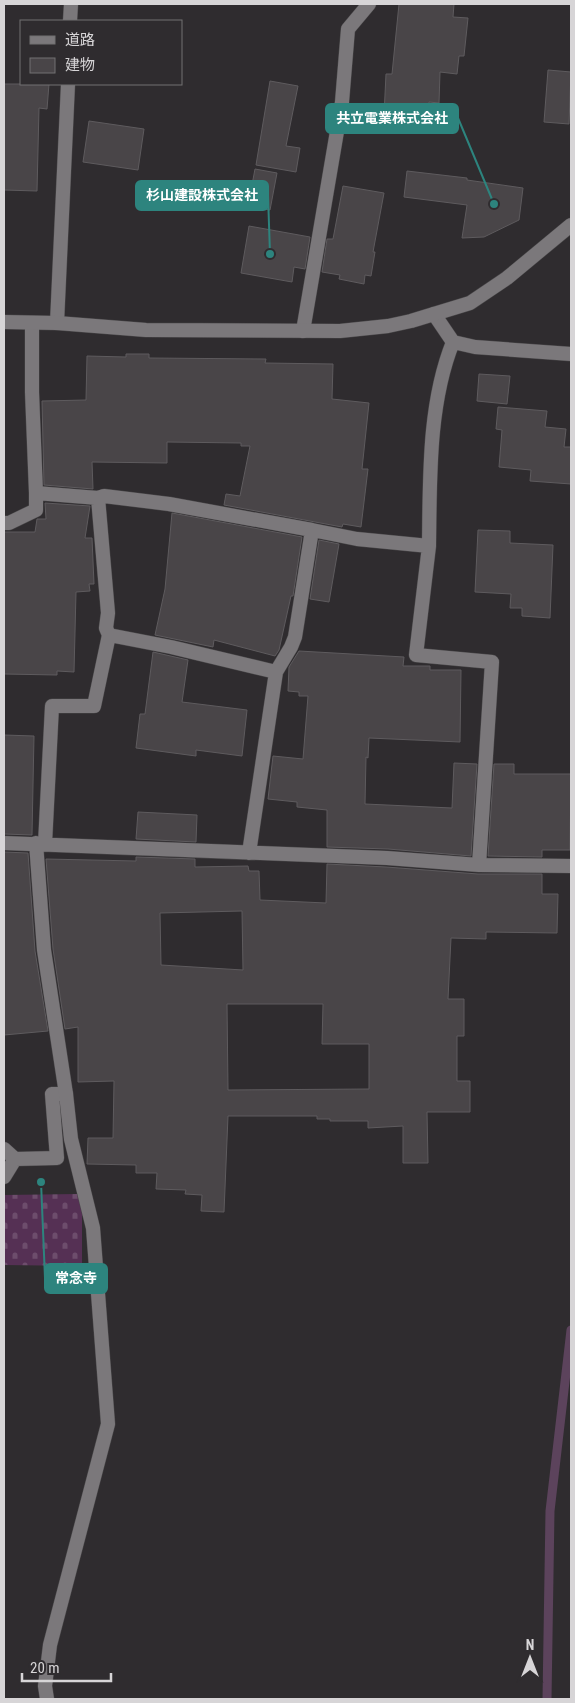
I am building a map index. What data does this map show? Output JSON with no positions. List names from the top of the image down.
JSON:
{
  "places": ["共立電業株式会社", "杉山建設株式会社", "常念寺"],
  "legend": ["道路", "建物"],
  "scale_bar": "20 m",
  "north": "top"
}
